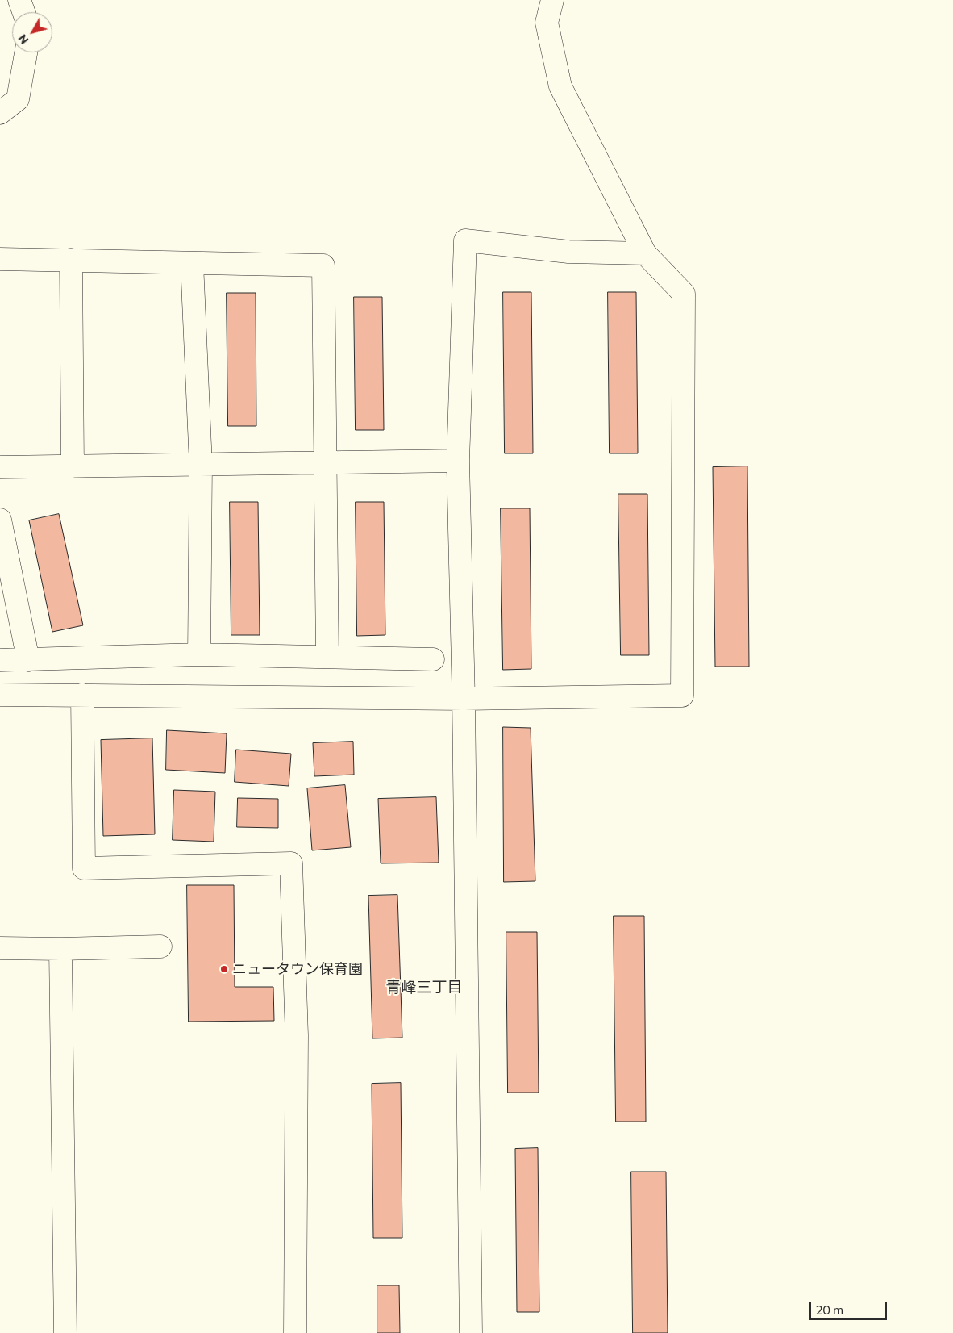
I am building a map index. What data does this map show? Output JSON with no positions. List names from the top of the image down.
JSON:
{
  "districts": ["青峰三丁目"],
  "places": ["ニュータウン保育園"],
  "scale_bar": "20 m",
  "north": "bottom left"
}
